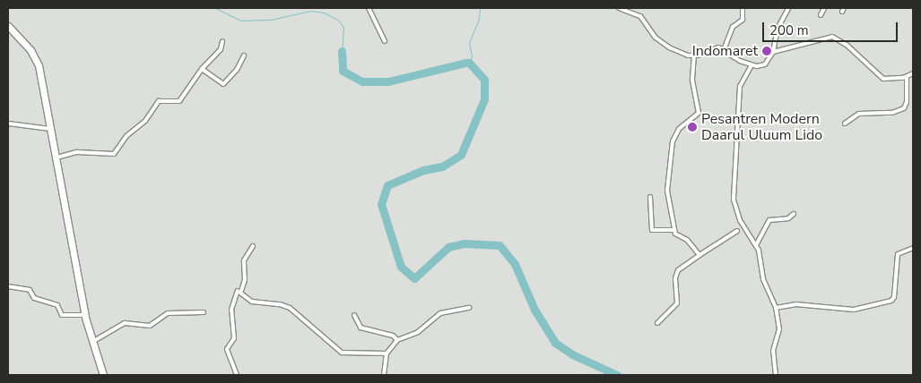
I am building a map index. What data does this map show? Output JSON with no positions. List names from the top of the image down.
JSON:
{
  "places": ["Indomaret", "Pesantren Modern Daarul Uluum Lido"],
  "scale_bar": "200 m"
}
